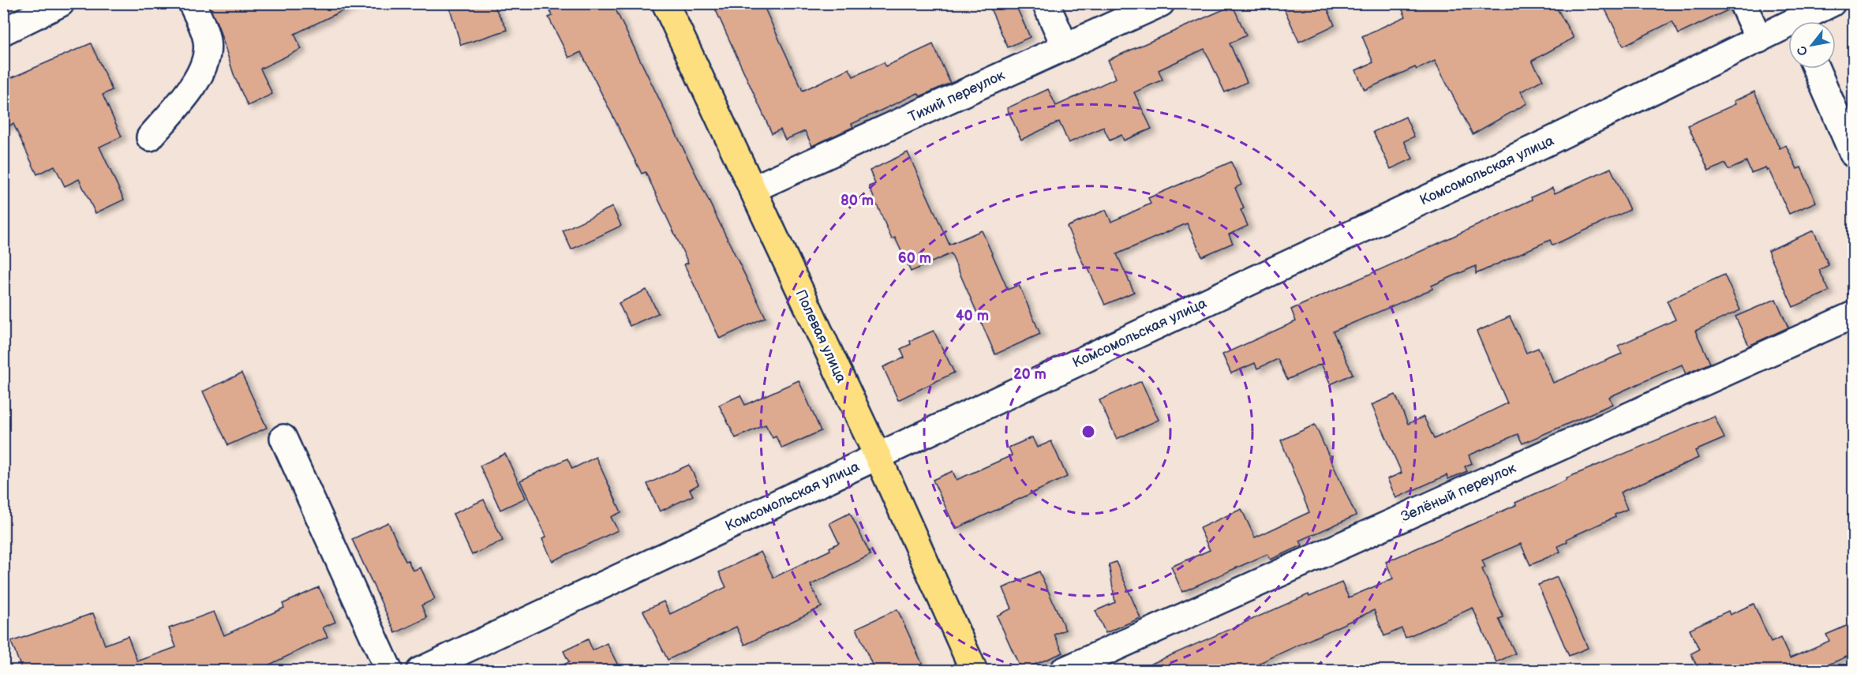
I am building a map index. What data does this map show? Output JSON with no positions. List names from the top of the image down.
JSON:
{
  "streets": {
    "main road": ["Полевая улица"],
    "street": ["Тихий переулок", "Комсомольская улица", "Зелёный переулок"]
  },
  "crossings": [
    ["Тихий переулок", "Полевая улица"],
    ["Комсомольская улица", "Полевая улица"]
  ],
  "north": "bottom left",
  "rings": [
    "80 m",
    "60 m",
    "40 m",
    "20 m"
  ]
}
